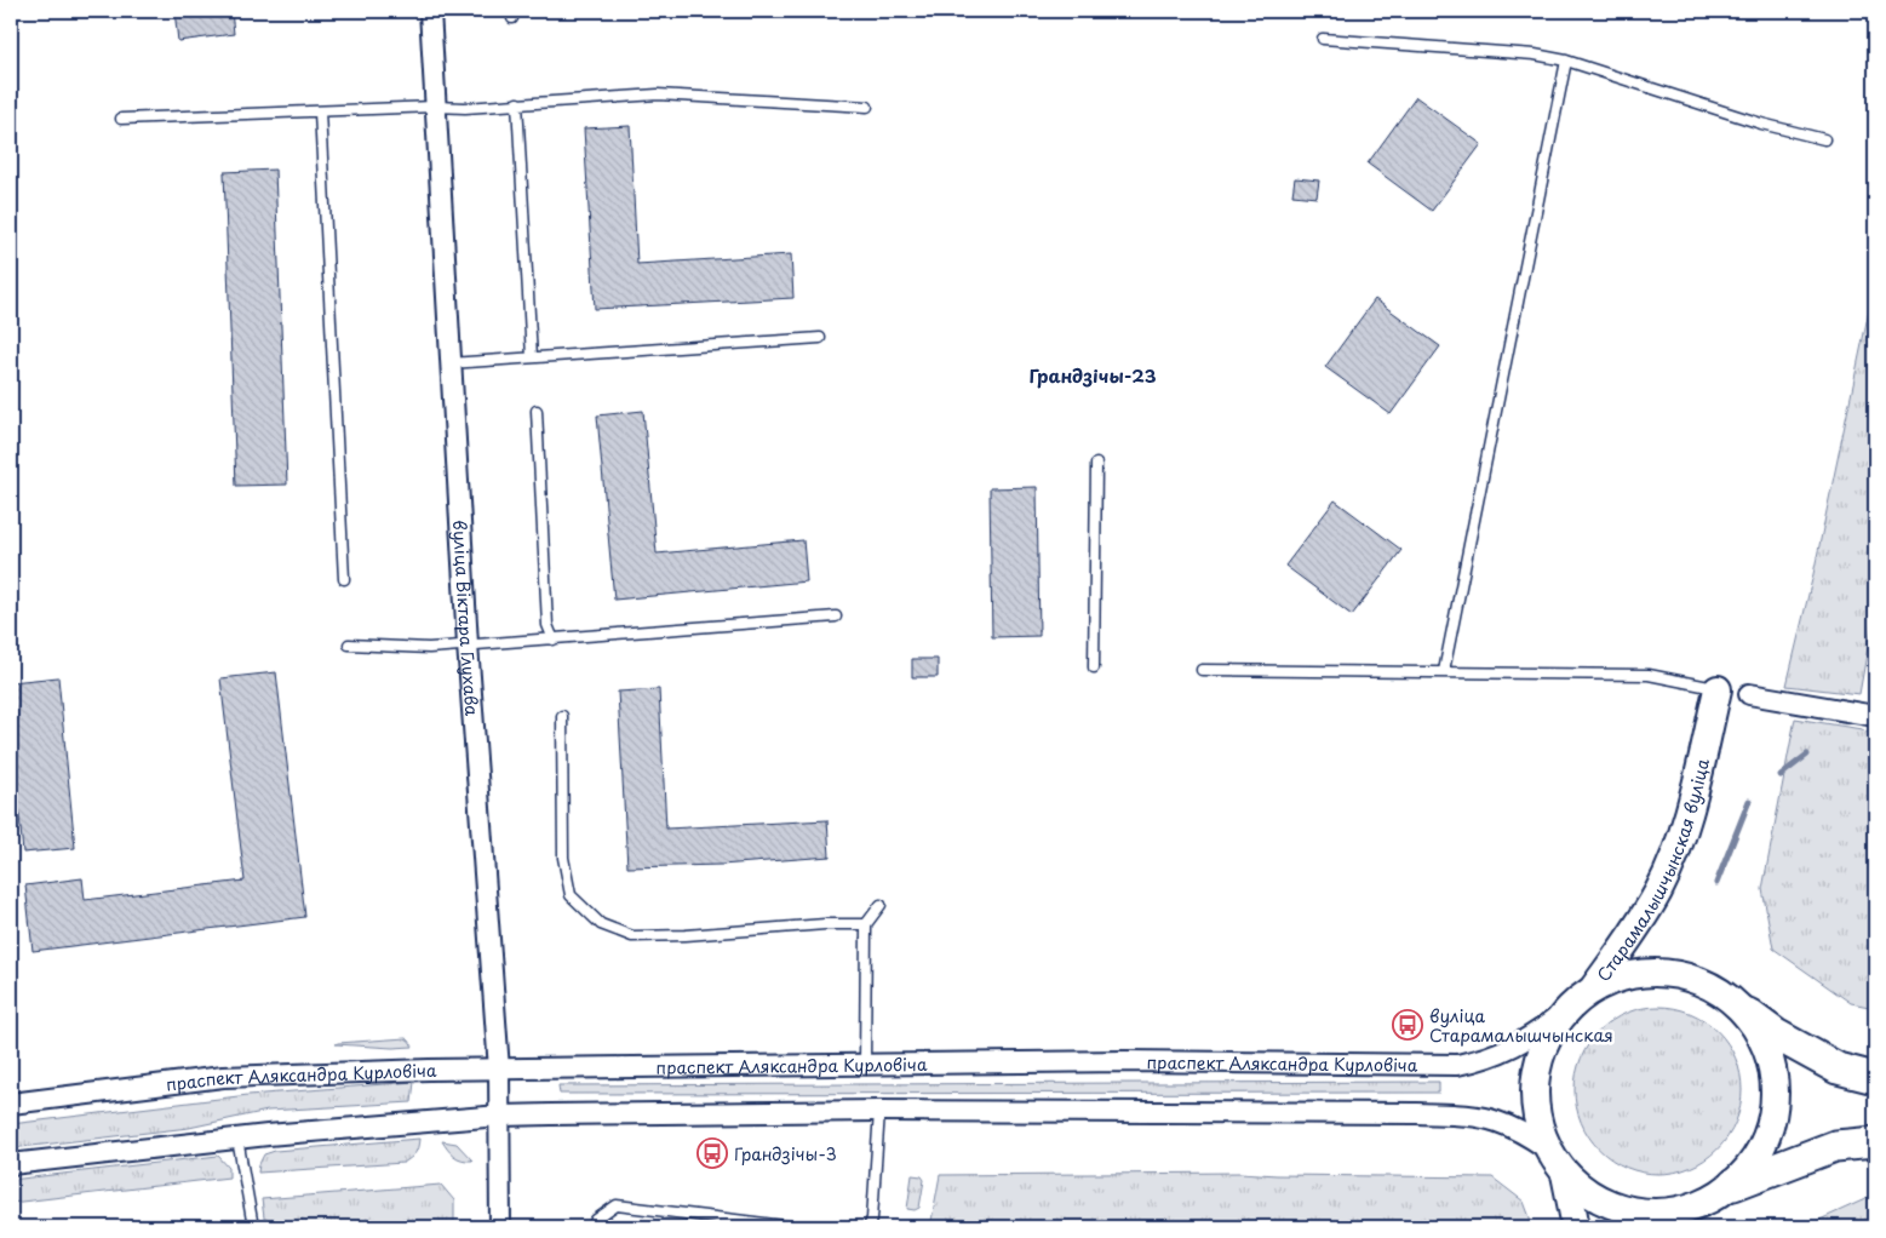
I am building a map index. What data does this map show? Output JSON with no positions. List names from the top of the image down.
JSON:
{
  "streets": {
    "main road": ["Старамалышчынская вуліца"],
    "street": ["вуліца Віктара Глухава", "праспект Аляксандра Курловіча"]
  },
  "crossings": [
    ["вуліца Віктара Глухава", "праспект Аляксандра Курловіча"],
    ["Старамалышчынская вуліца", "праспект Аляксандра Курловіча"]
  ],
  "districts": ["Грандзічы-23"],
  "places": {
    "bus stop": ["вуліца Старамалышчынская", "Грандзічы-3"]
  }
}
